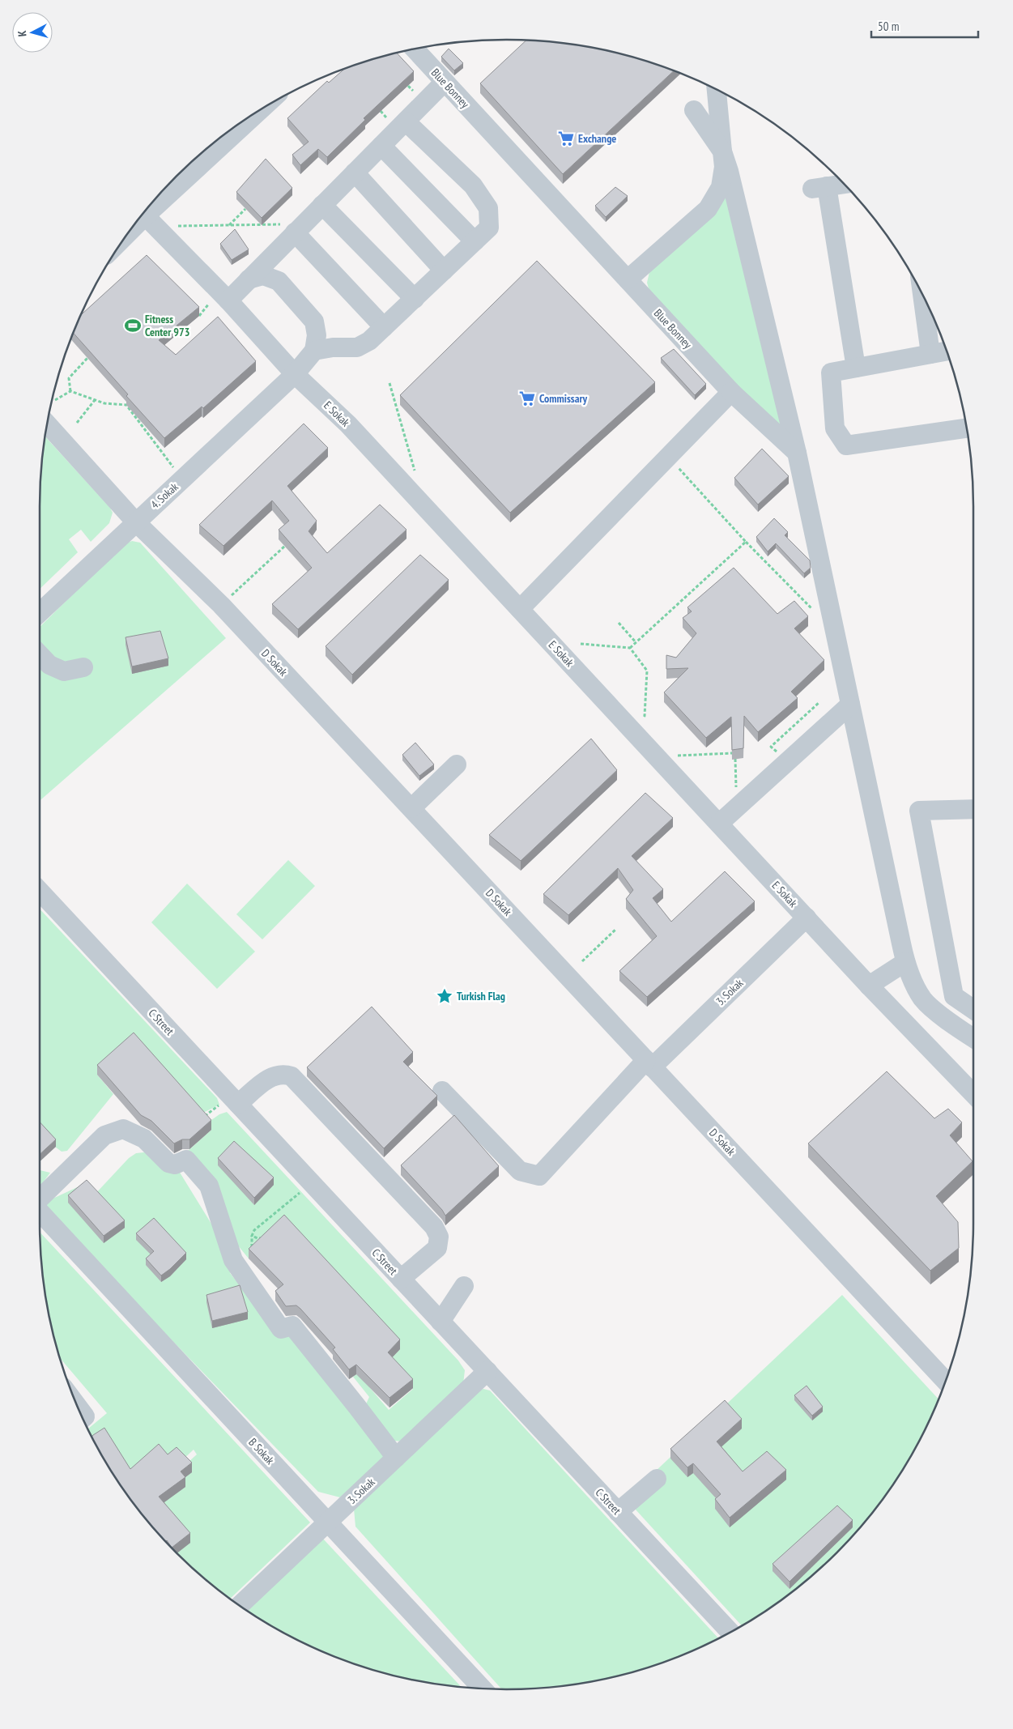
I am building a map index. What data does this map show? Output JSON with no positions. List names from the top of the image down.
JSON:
{
  "streets": {
    "street": [
      "Blue Bonney",
      "E Sokak",
      "4. Sokak",
      "D Sokak",
      "3. Sokak",
      "C Street",
      "B Sokak"
    ]
  },
  "crossings": [
    ["E Sokak", "4. Sokak"],
    ["E Sokak", "3. Sokak"],
    ["4. Sokak", "D Sokak"],
    ["D Sokak", "3. Sokak"],
    ["3. Sokak", "C Street"],
    ["3. Sokak", "B Sokak"]
  ],
  "places": {
    "supermarket": ["Exchange", "Commissary"],
    "sports": ["Fitness Center 973"],
    "place": ["Turkish Flag"]
  },
  "scale_bar": "50 m",
  "north": "left"
}
